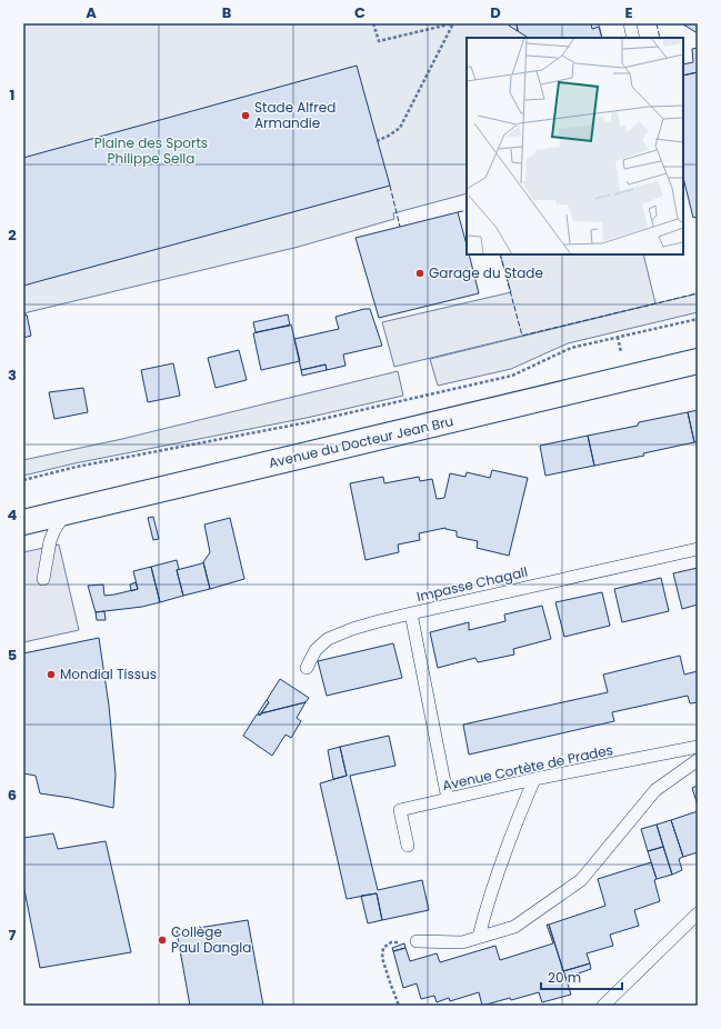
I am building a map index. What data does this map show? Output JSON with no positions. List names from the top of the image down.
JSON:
{
  "streets": {
    "main road": ["Avenue du Docteur Jean Bru"],
    "lane": ["Impasse Chagall", "Avenue Cortète de Prades"]
  },
  "crossings": [
    ["Impasse Chagall", "Avenue Cortète de Prades"]
  ],
  "parks": ["Plaine des Sports Philippe Sella"],
  "places": [
    "Stade Alfred Armandie",
    "Garage du Stade",
    "Mondial Tissus",
    "Collège Paul Dangla"
  ],
  "scale_bar": "20 m",
  "grid": {
    "columns": [
      "A",
      "B",
      "C",
      "D",
      "E"
    ],
    "rows": [
      "1",
      "2",
      "3",
      "4",
      "5",
      "6",
      "7"
    ]
  }
}
